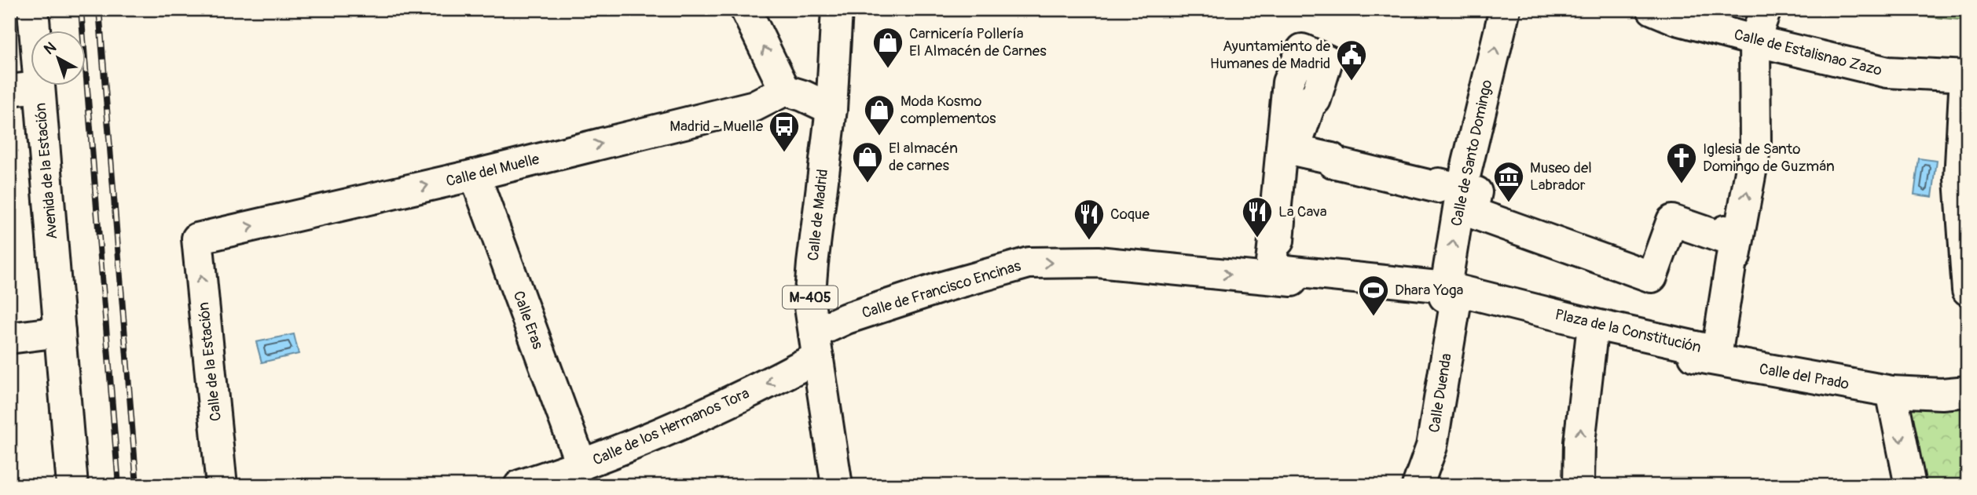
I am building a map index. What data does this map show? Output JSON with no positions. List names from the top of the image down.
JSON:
{
  "streets": {
    "street": [
      "Calle de Estalisnao Zazo",
      "Calle de Santo Domingo",
      "Calle del Muelle",
      "Avenida de la Estación",
      "Calle de Madrid",
      "Calle de Francisco Encinas",
      "M-405",
      "Calle Eras",
      "Plaza de la Constitución",
      "Calle de la Estación",
      "Calle del Prado",
      "Calle Duenda",
      "Calle de los Hermanos Tora"
    ]
  },
  "crossings": [
    ["Calle de Santo Domingo", "Plaza de la Constitución"],
    ["Calle de Santo Domingo", "Calle Duenda"],
    ["Calle del Muelle", "Calle Eras"],
    ["Calle del Muelle", "Calle de la Estación"],
    ["Calle de Madrid", "Calle de Francisco Encinas"],
    ["Calle de Madrid", "Calle de los Hermanos Tora"],
    ["Calle de Francisco Encinas", "Plaza de la Constitución"],
    ["Calle de Francisco Encinas", "Calle de los Hermanos Tora"],
    ["Calle Eras", "Calle de los Hermanos Tora"],
    ["Plaza de la Constitución", "Calle del Prado"],
    ["Plaza de la Constitución", "Calle Duenda"]
  ],
  "one_way": [
    "Calle de Santo Domingo",
    "Calle del Muelle",
    "Calle de Francisco Encinas",
    "Calle de la Estación",
    "Calle de los Hermanos Tora"
  ],
  "places": {
    "shop": ["Carnicería Pollería El Almacén de Carnes", "Moda Kosmo complementos", "El almacén de carnes"],
    "public building": ["Ayuntamiento de Humanes de Madrid"],
    "bus stop": ["Madrid - Muelle"],
    "church": ["Iglesia de Santo Domingo de Guzmán"],
    "museum": ["Museo del Labrador"],
    "restaurant": ["La Cava", "Coque"],
    "sports": ["Dhara Yoga"]
  },
  "north": "top left"
}
